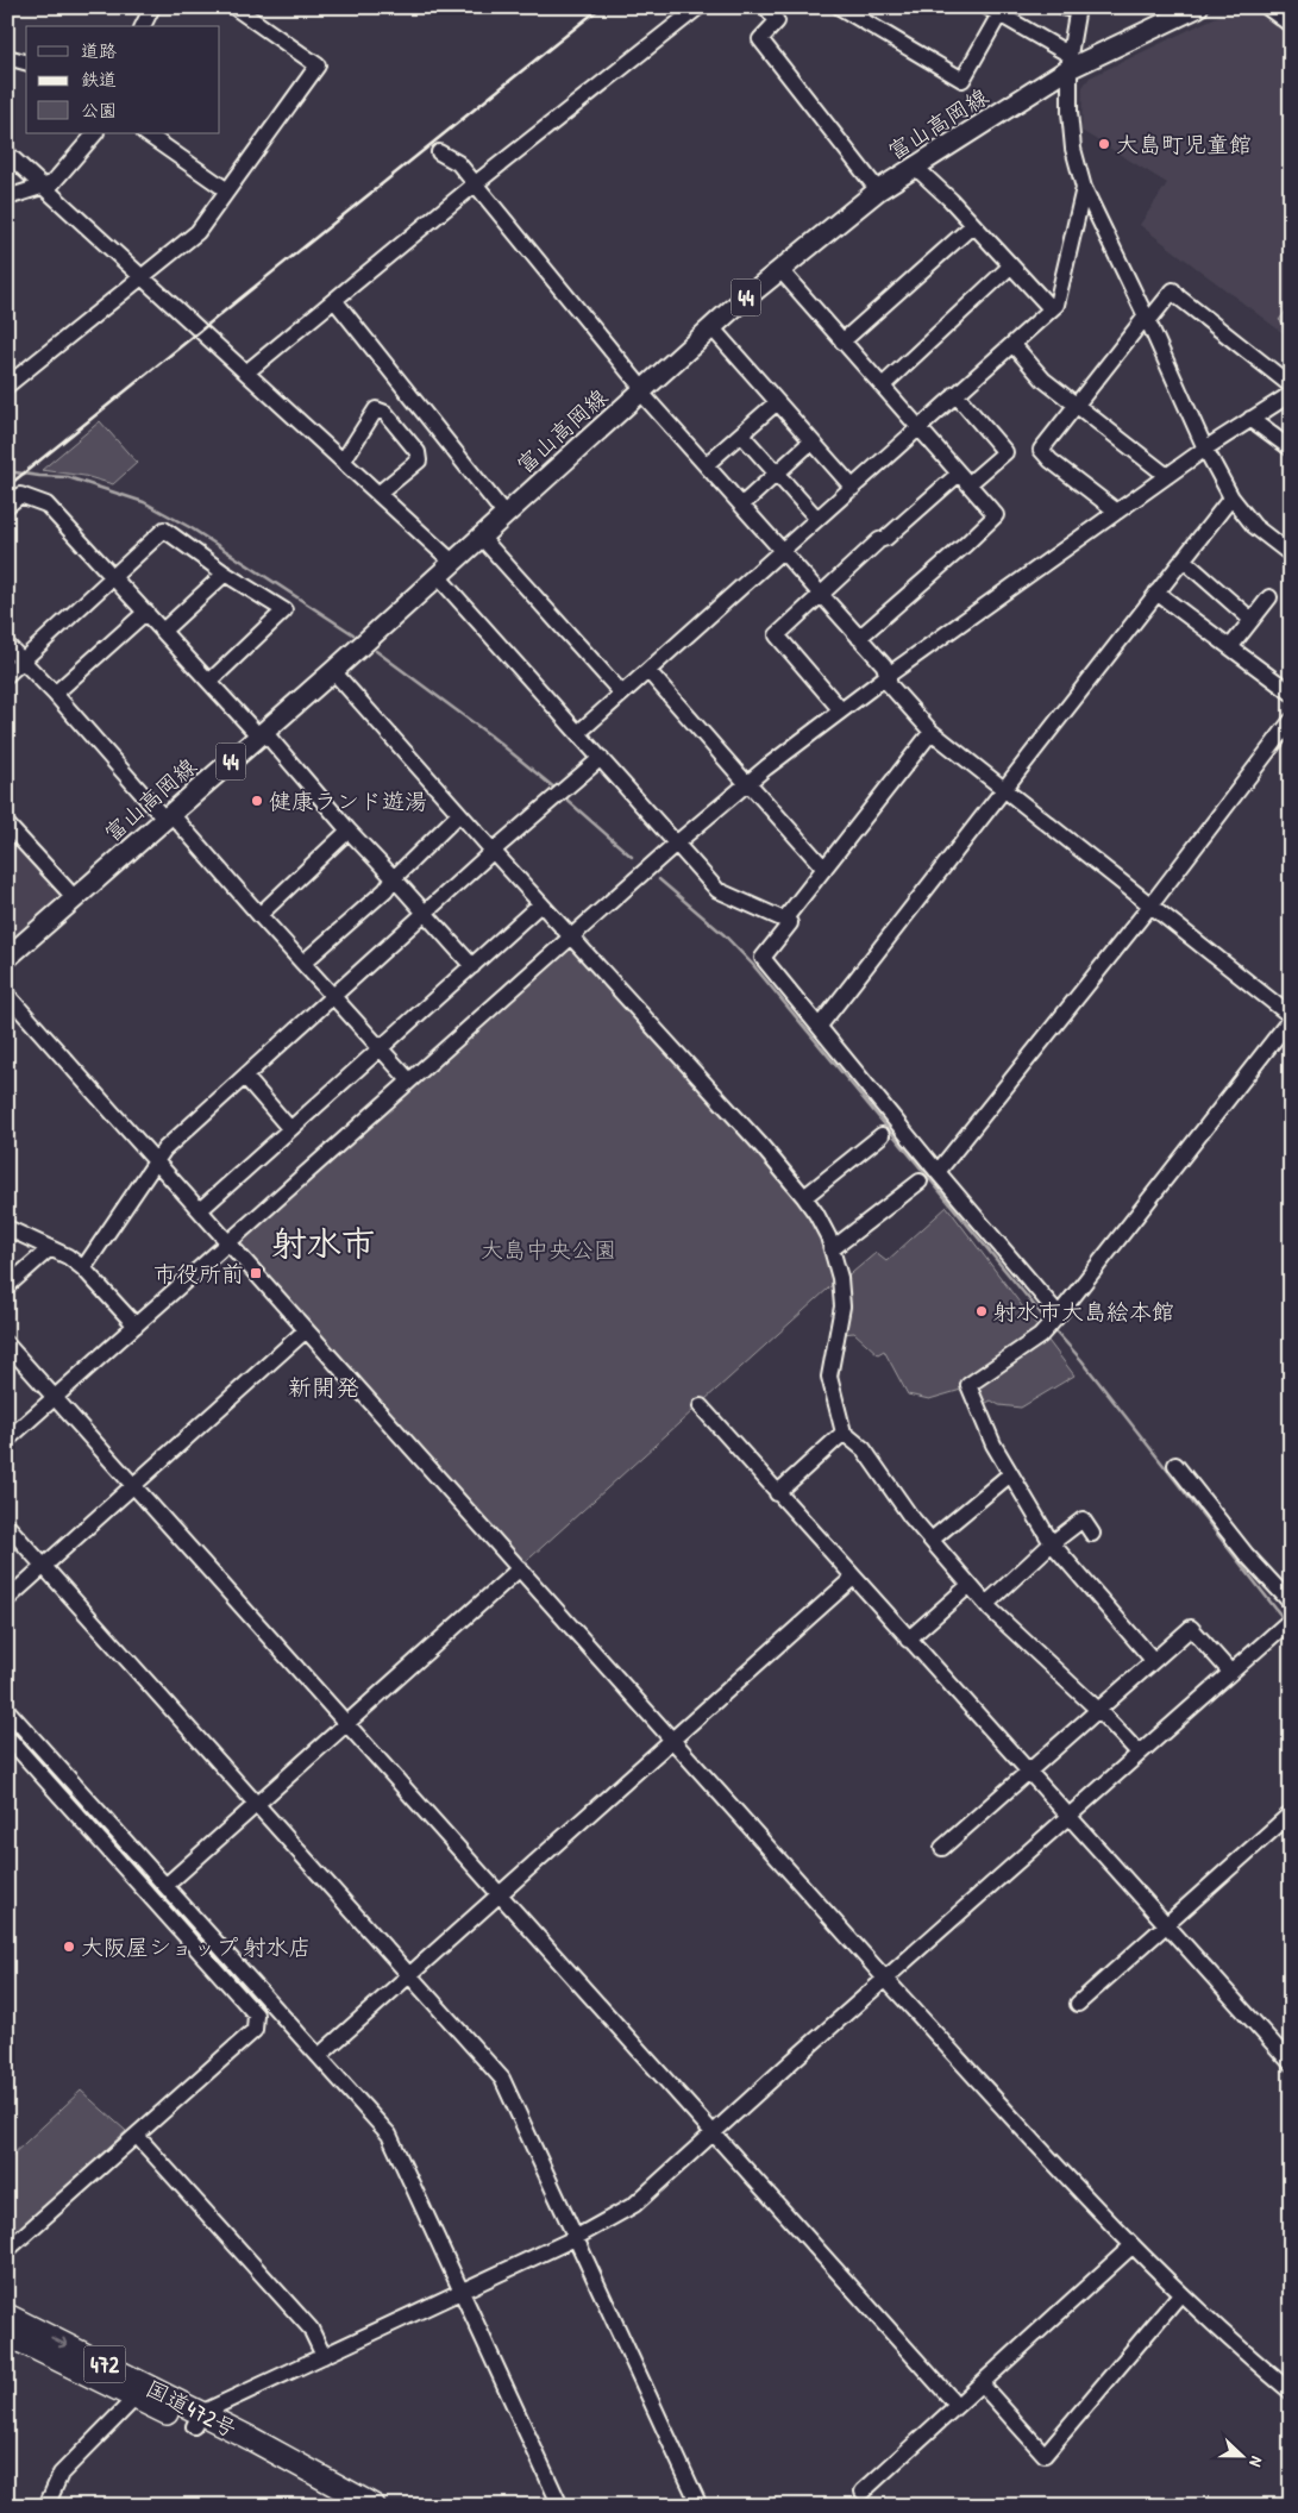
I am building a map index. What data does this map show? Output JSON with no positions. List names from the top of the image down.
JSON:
{
  "streets": {
    "highway": ["472", "国道472号"],
    "main road": ["富山高岡線", "44"]
  },
  "districts": ["射水市", "新開発"],
  "parks": ["大島中央公園"],
  "places": {
    "other": [
      "大島町児童館",
      "健康ランド遊湯",
      "射水市大島絵本館",
      "大阪屋ショップ 射水店"
    ],
    "transit": ["市役所前"]
  },
  "legend": ["道路", "鉄道", "公園"],
  "north": "right"
}
